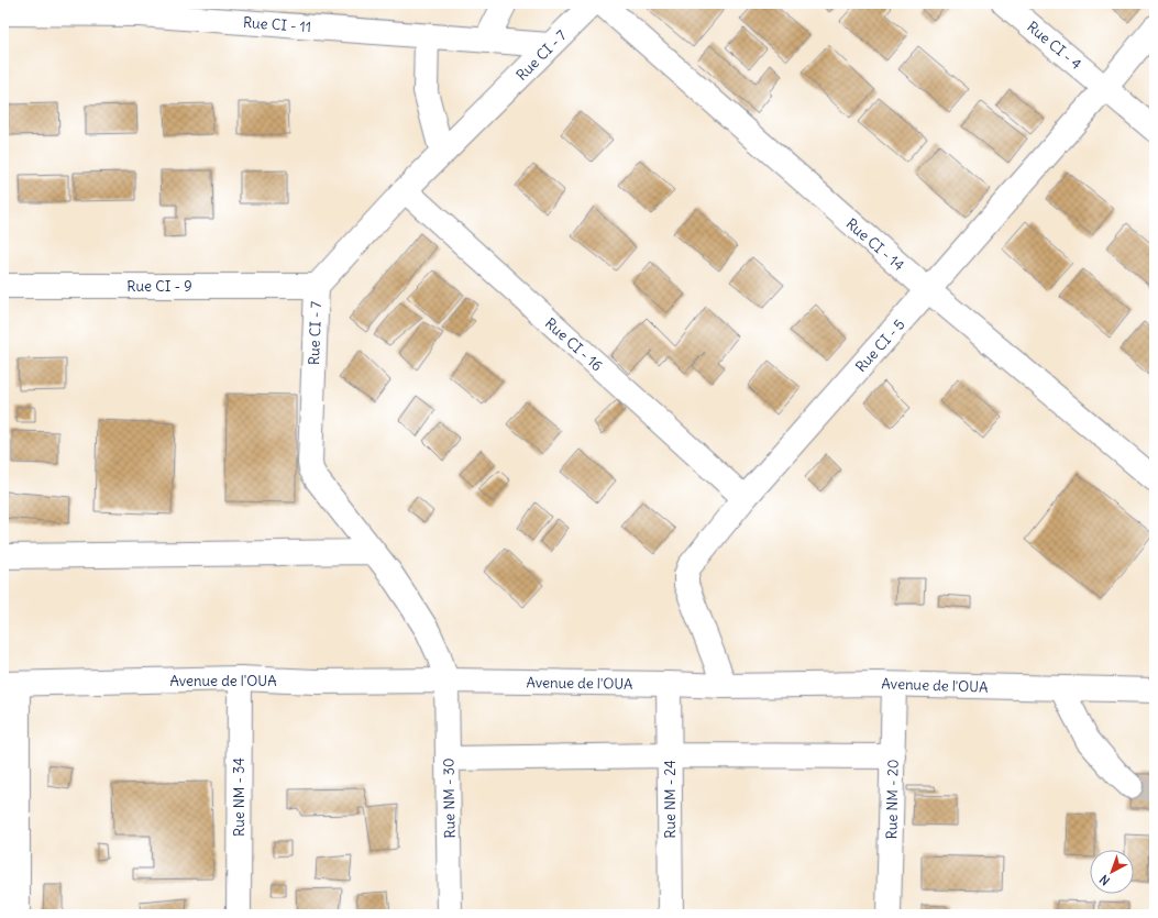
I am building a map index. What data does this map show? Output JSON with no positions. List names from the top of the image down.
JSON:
{
  "streets": {
    "street": [
      "Rue CI - 11",
      "Rue CI - 4",
      "Rue CI - 7",
      "Rue CI - 14",
      "Rue CI - 9",
      "Rue CI - 16",
      "Rue CI - 5",
      "Avenue de l'OUA",
      "Rue NM - 34",
      "Rue NM - 30",
      "Rue NM - 24",
      "Rue NM - 20"
    ]
  },
  "crossings": [
    ["Rue CI - 11", "Rue CI - 7"],
    ["Rue CI - 4", "Rue CI - 5"],
    ["Rue CI - 7", "Rue CI - 9"],
    ["Rue CI - 7", "Rue CI - 16"],
    ["Rue CI - 7", "Avenue de l'OUA"],
    ["Rue CI - 7", "Rue NM - 30"],
    ["Rue CI - 14", "Rue CI - 5"],
    ["Rue CI - 16", "Rue CI - 5"],
    ["Rue CI - 5", "Avenue de l'OUA"],
    ["Avenue de l'OUA", "Rue NM - 34"],
    ["Avenue de l'OUA", "Rue NM - 30"],
    ["Avenue de l'OUA", "Rue NM - 24"],
    ["Avenue de l'OUA", "Rue NM - 20"]
  ],
  "north": "bottom left"
}
